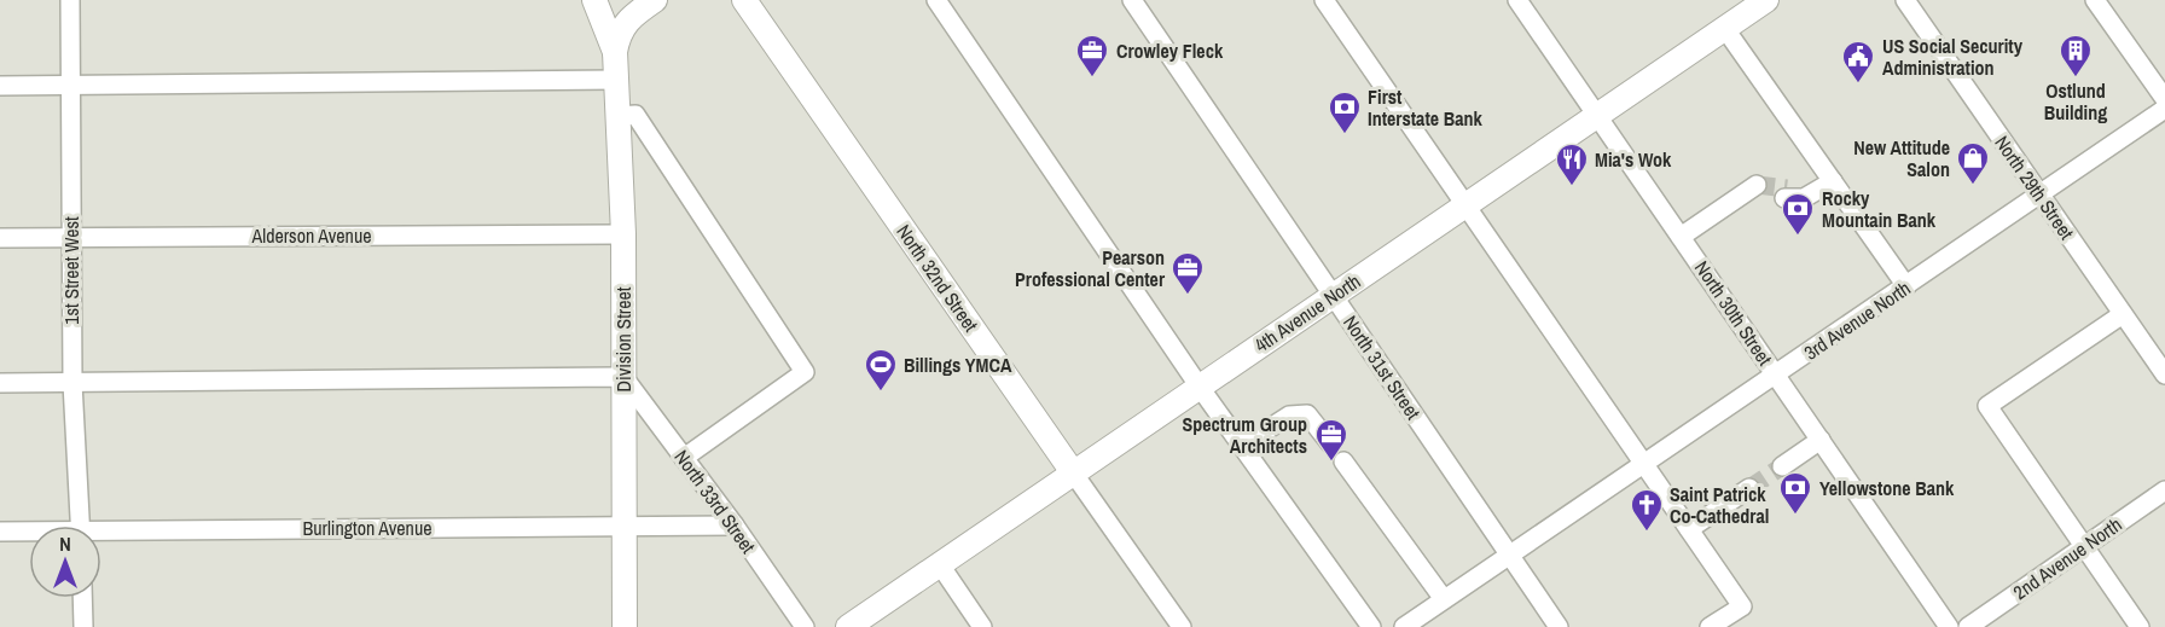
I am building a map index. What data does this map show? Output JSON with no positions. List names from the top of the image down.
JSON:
{
  "streets": {
    "main road": ["North 32nd Street", "4th Avenue North", "Division Street"],
    "street": [
      "North 29th Street",
      "Alderson Avenue",
      "1st Street West",
      "North 30th Street",
      "3rd Avenue North",
      "North 31st Street",
      "North 33rd Street",
      "Burlington Avenue",
      "2nd Avenue North"
    ]
  },
  "crossings": [
    ["North 29th Street", "3rd Avenue North"],
    ["Alderson Avenue", "1st Street West"],
    ["Alderson Avenue", "Division Street"],
    ["North 32nd Street", "4th Avenue North"],
    ["4th Avenue North", "North 30th Street"],
    ["4th Avenue North", "North 31st Street"],
    ["North 30th Street", "3rd Avenue North"],
    ["3rd Avenue North", "North 31st Street"],
    ["Division Street", "North 33rd Street"],
    ["Division Street", "Burlington Avenue"],
    ["North 33rd Street", "Burlington Avenue"]
  ],
  "places": {
    "office": ["Crowley Fleck", "Pearson Professional Center", "Spectrum Group Architects"],
    "building": ["Ostlund Building"],
    "public building": ["US Social Security Administration"],
    "bank": ["First Interstate Bank", "Rocky Mountain Bank", "Yellowstone Bank"],
    "shop": ["New Attitude Salon"],
    "restaurant": ["Mia's Wok"],
    "sports": ["Billings YMCA"],
    "church": ["Saint Patrick Co-Cathedral"]
  },
  "north": "top"
}
